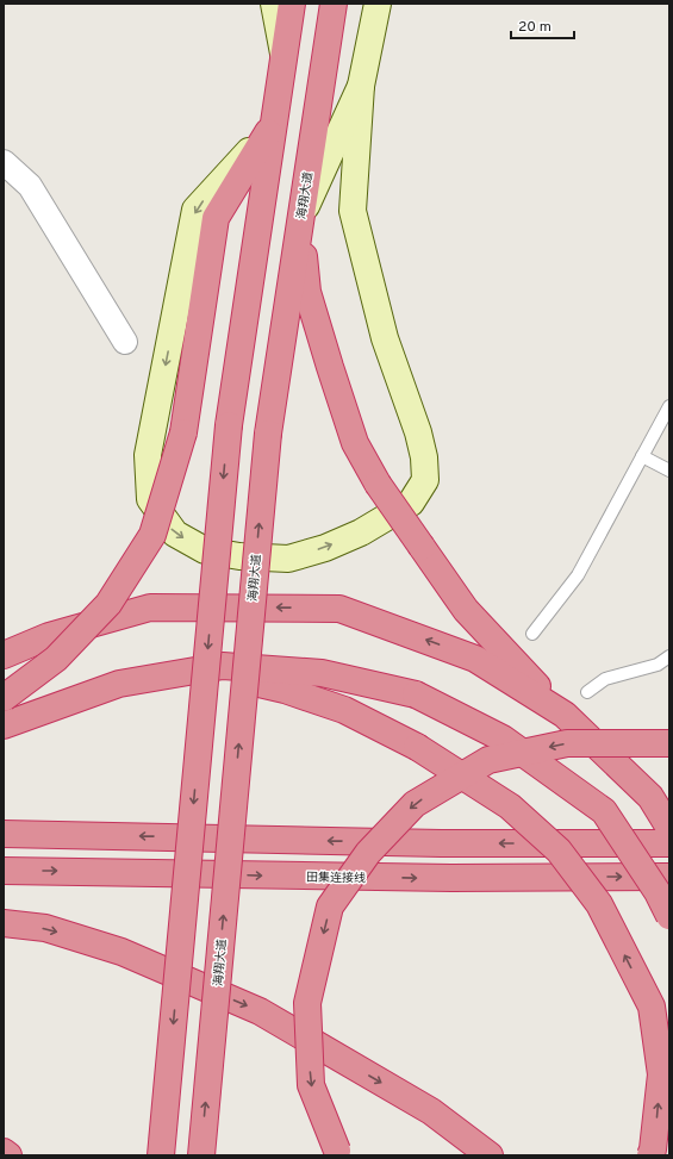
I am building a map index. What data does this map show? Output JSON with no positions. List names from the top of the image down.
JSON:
{
  "streets": {
    "highway": ["海翔大道", "田集连接线"]
  },
  "scale_bar": "20 m"
}
